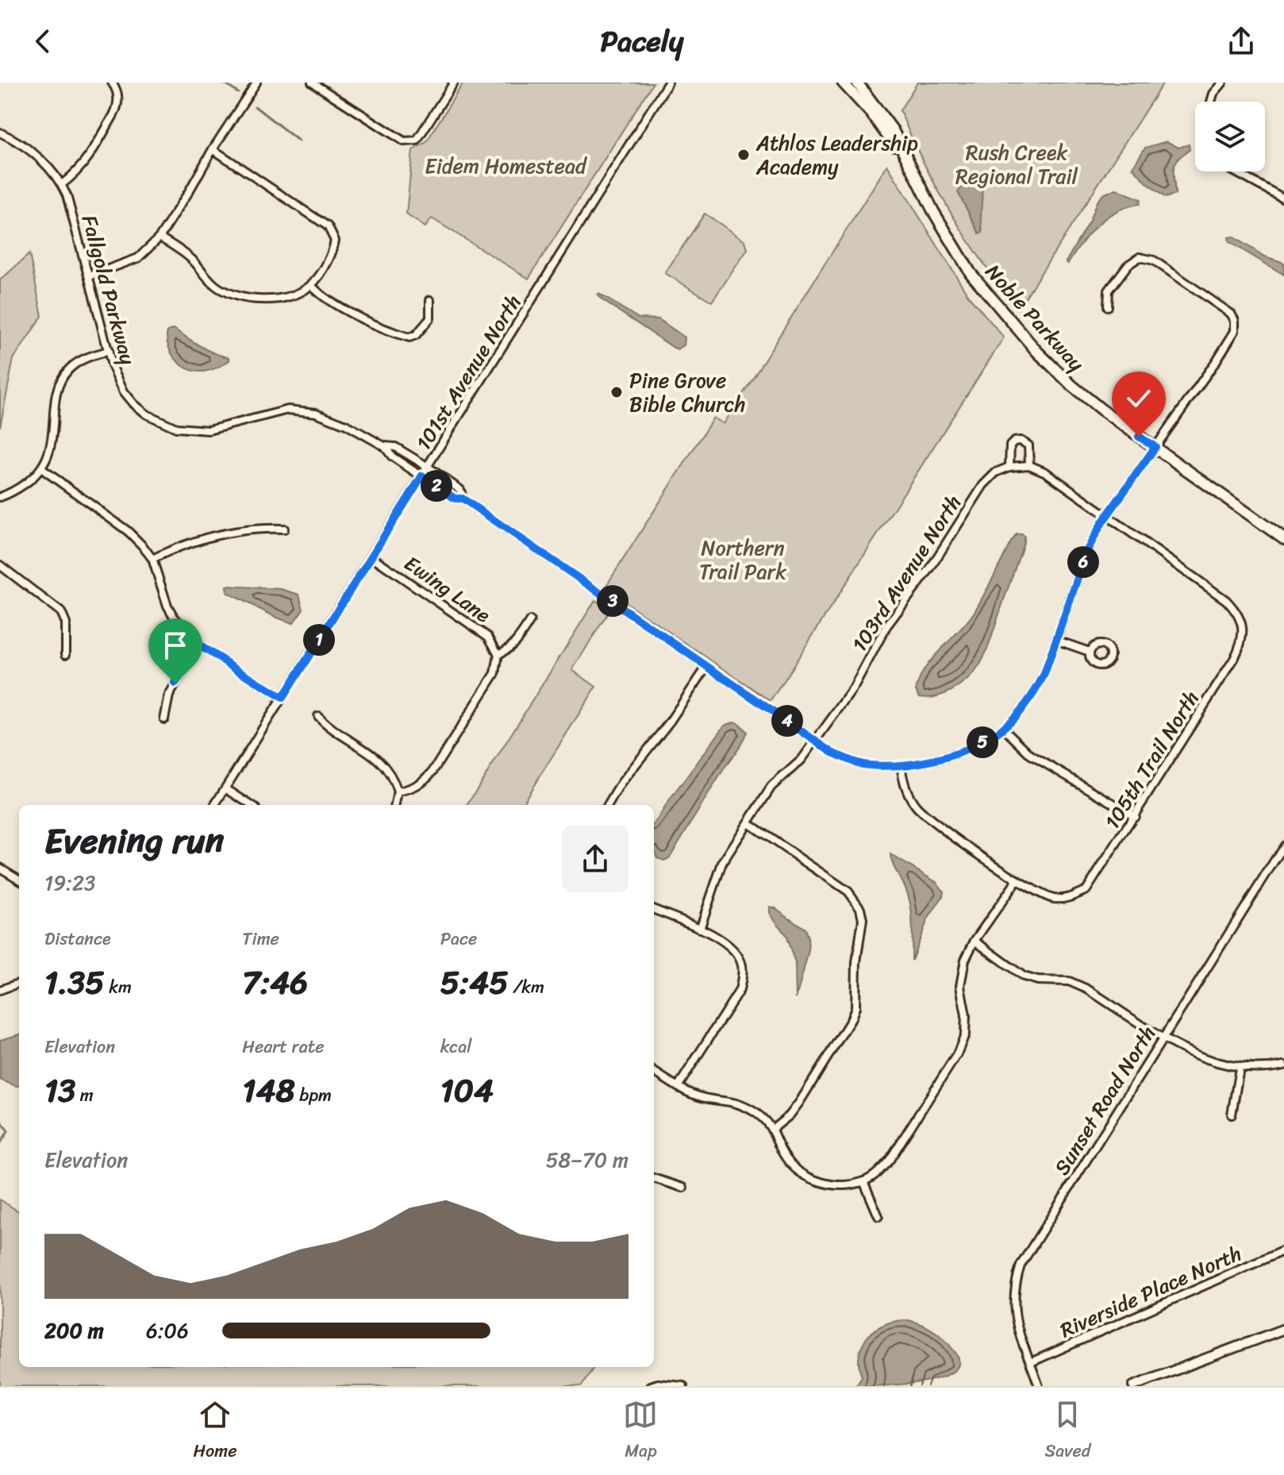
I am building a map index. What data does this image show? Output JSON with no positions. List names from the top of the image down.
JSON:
{
  "streets": {
    "main road": ["Noble Parkway"],
    "street": [
      "Fallgold Parkway",
      "101st Avenue North",
      "103rd Avenue North",
      "Ewing Lane",
      "105th Trail North",
      "Sunset Road North",
      "Riverside Place North"
    ]
  },
  "crossings": [
    ["101st Avenue North", "Ewing Lane"],
    ["Sunset Road North", "Riverside Place North"]
  ],
  "parks": ["Rush Creek Regional Trail", "Eidem Homestead", "Northern Trail Park"],
  "places": ["Athlos Leadership Academy", "Pine Grove Bible Church"],
  "page": {
    "header": "Pacely",
    "pins": [
      "2",
      "6",
      "3",
      "1",
      "4",
      "5"
    ],
    "heading": ["Evening run", "19:23"],
    "stats": [
      ["Distance", "1.35 km"],
      ["Time", "7:46"],
      ["Pace", "5:45 /km"],
      ["Elevation", "13 m"],
      ["Heart rate", "148 bpm"],
      ["kcal", "104"]
    ],
    "chart": ["Elevation", "58–70 m"],
    "list": [
      {
        "name": "200 m",
        "note": "6:06"
      }
    ],
    "tabs": ["Home", "Map", "Saved"]
  }
}
